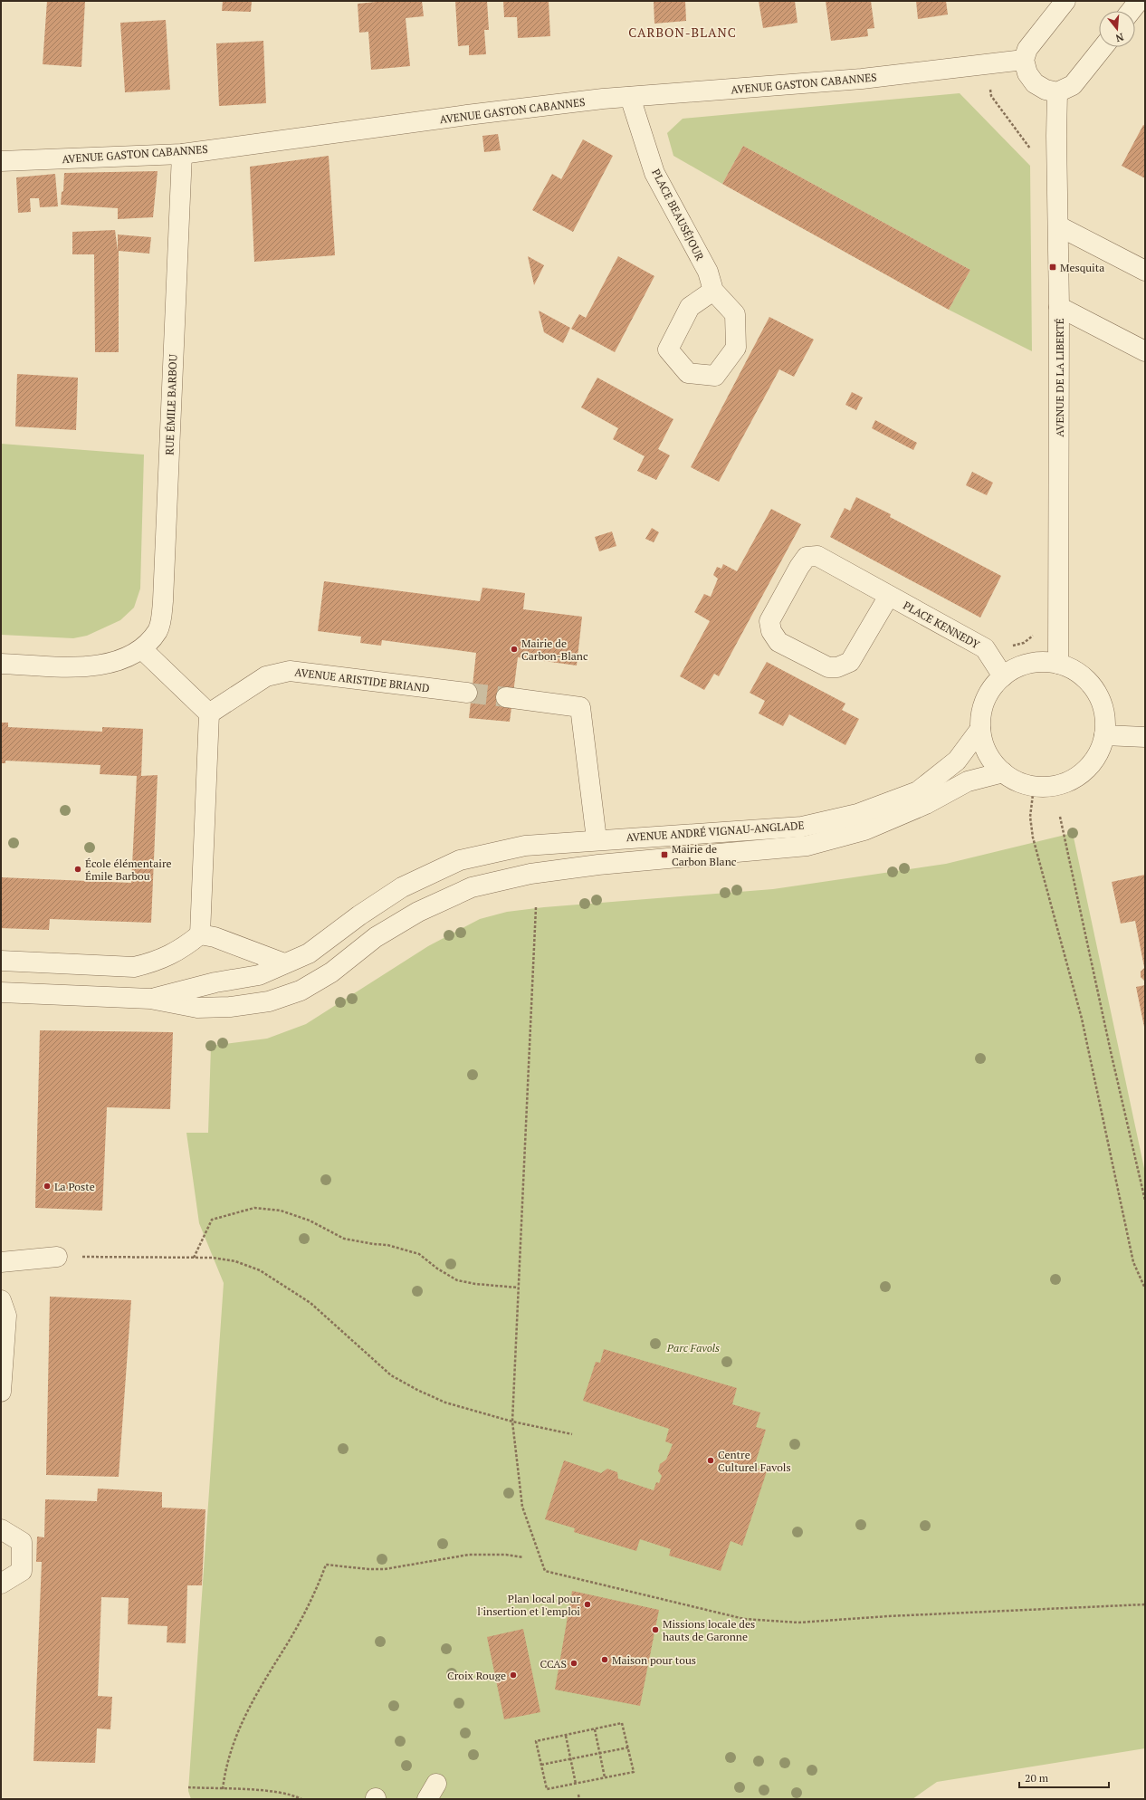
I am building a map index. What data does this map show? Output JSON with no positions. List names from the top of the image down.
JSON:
{
  "streets": {
    "street": [
      "AVENUE GASTON CABANNES",
      "PLACE BEAUSÉJOUR",
      "AVENUE DE LA LIBERTÉ",
      "RUE ÉMILE BARBOU",
      "PLACE KENNEDY",
      "AVENUE ARISTIDE BRIAND",
      "AVENUE ANDRÉ VIGNAU-ANGLADE"
    ]
  },
  "crossings": [
    ["AVENUE GASTON CABANNES", "PLACE BEAUSÉJOUR"],
    ["AVENUE GASTON CABANNES", "RUE ÉMILE BARBOU"],
    ["AVENUE DE LA LIBERTÉ", "PLACE KENNEDY"],
    ["AVENUE DE LA LIBERTÉ", "AVENUE ANDRÉ VIGNAU-ANGLADE"],
    ["PLACE KENNEDY", "AVENUE ANDRÉ VIGNAU-ANGLADE"]
  ],
  "districts": ["CARBON-BLANC"],
  "parks": ["Parc Favols"],
  "places": {
    "transit": ["Mesquita", "Mairie de Carbon Blanc"],
    "other": [
      "Mairie de Carbon-Blanc",
      "École élémentaire Émile Barbou",
      "La Poste",
      "Centre Culturel Favols",
      "Plan local pour l'insertion et l'emploi",
      "Missions locale des hauts de Garonne",
      "Maison pour tous",
      "CCAS",
      "Croix Rouge"
    ]
  },
  "scale_bar": "20 m",
  "north": "bottom"
}
